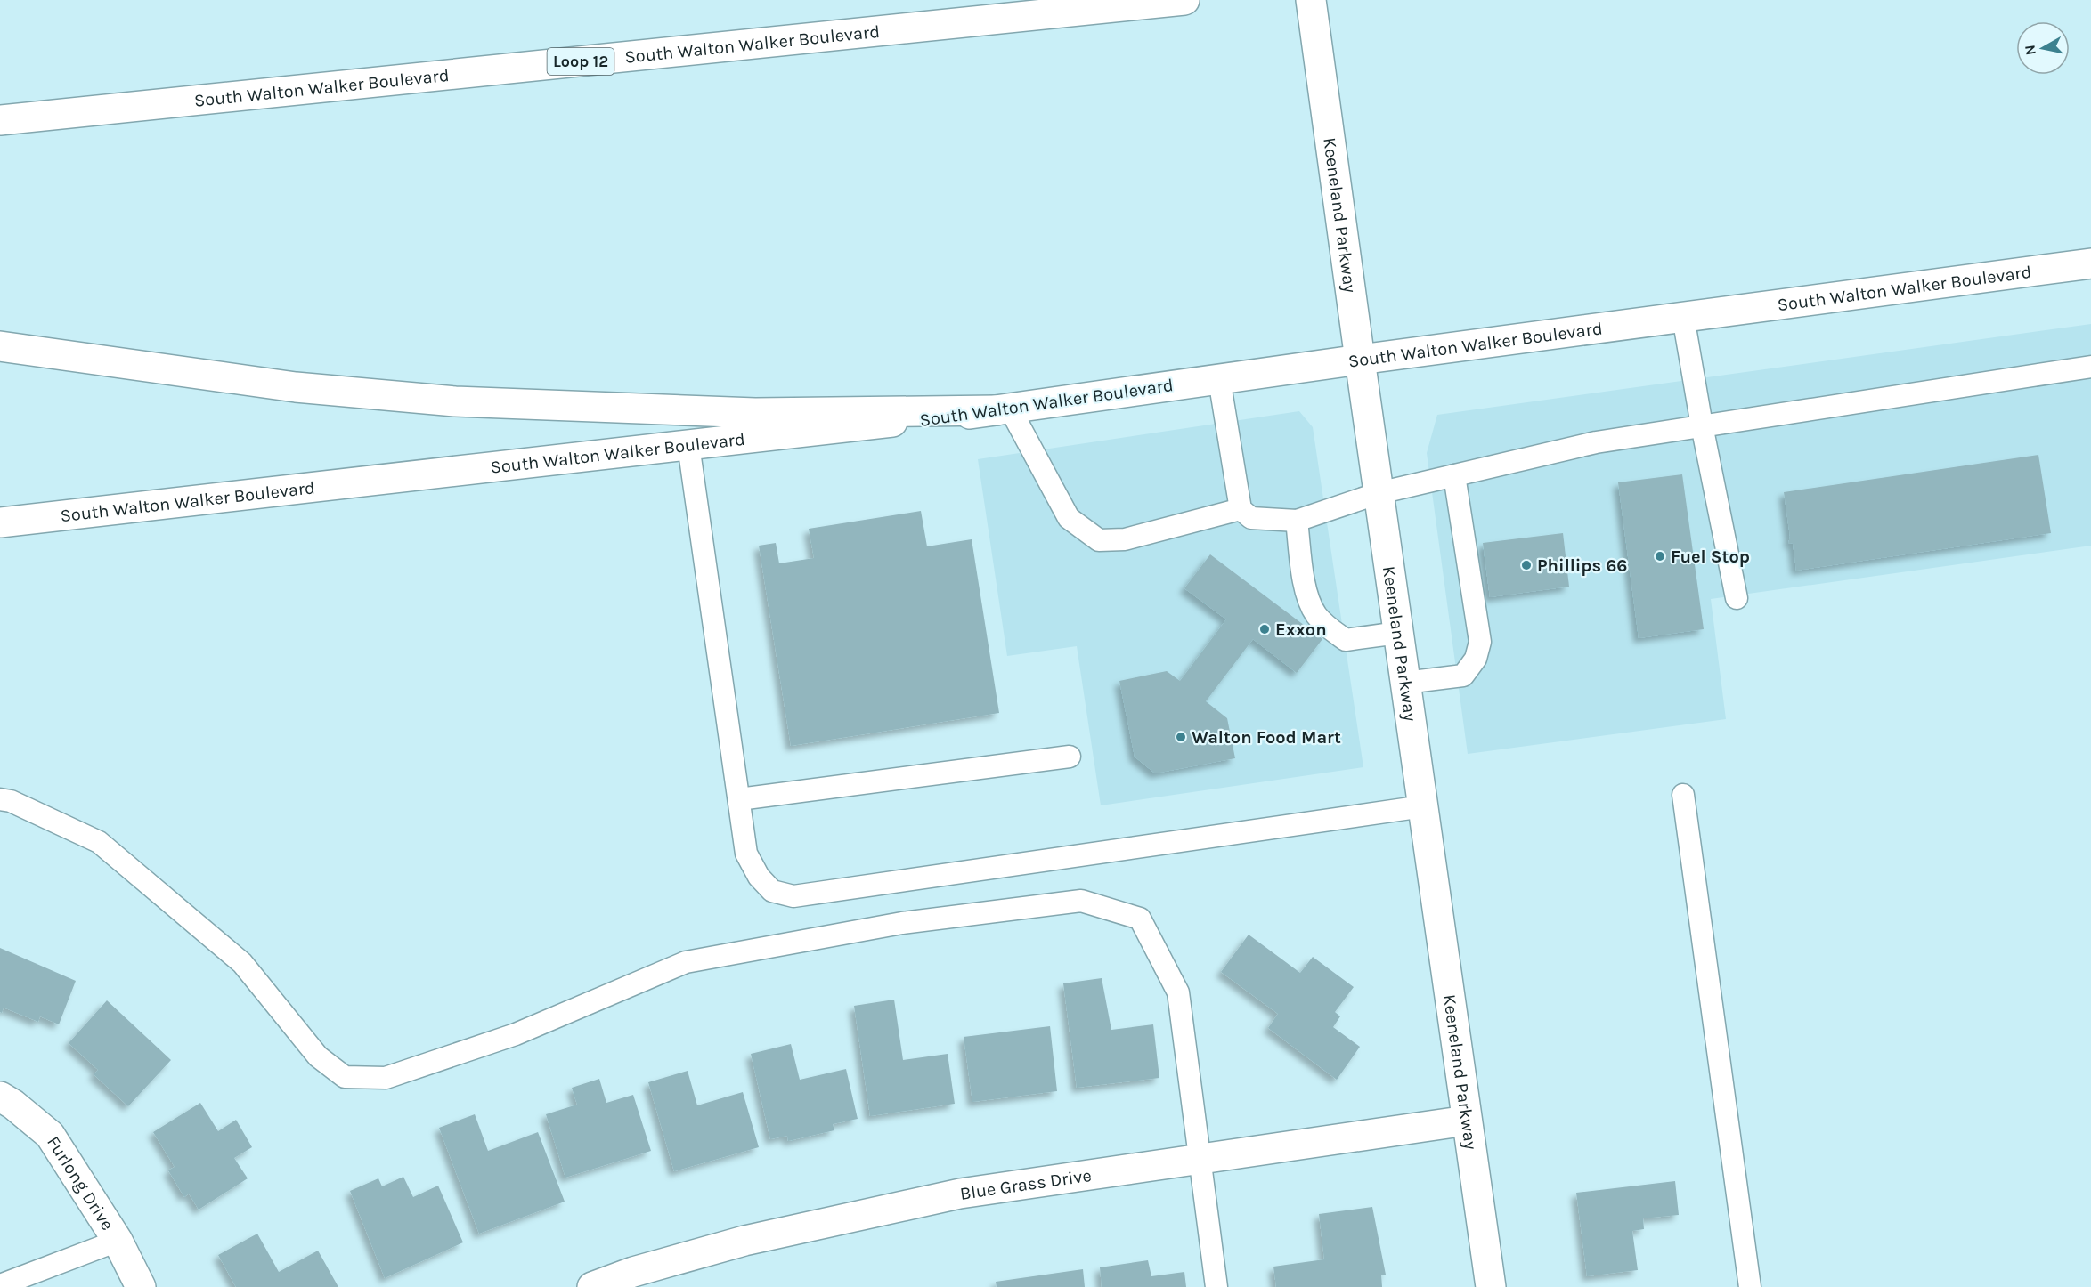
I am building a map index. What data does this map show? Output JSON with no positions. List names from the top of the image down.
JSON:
{
  "streets": {
    "main road": [
      "South Walton Walker Boulevard",
      "Loop 12",
      "Keeneland Parkway",
      "Furlong Drive",
      "Blue Grass Drive"
    ]
  },
  "crossings": [
    ["South Walton Walker Boulevard", "Keeneland Parkway"],
    ["Keeneland Parkway", "Blue Grass Drive"]
  ],
  "places": [
    "Fuel Stop",
    "Phillips 66",
    "Exxon",
    "Walton Food Mart"
  ],
  "north": "left"
}
